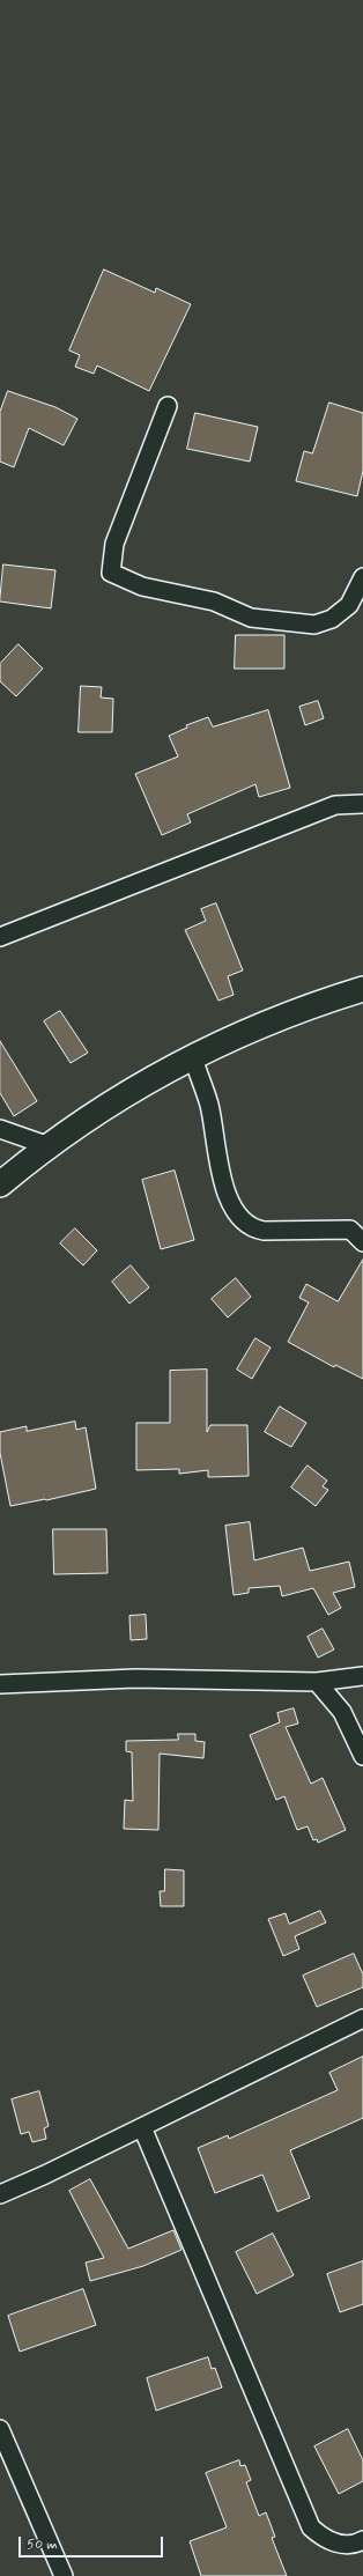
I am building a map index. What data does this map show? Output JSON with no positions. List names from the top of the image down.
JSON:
{
  "scale_bar": "50 m"
}
